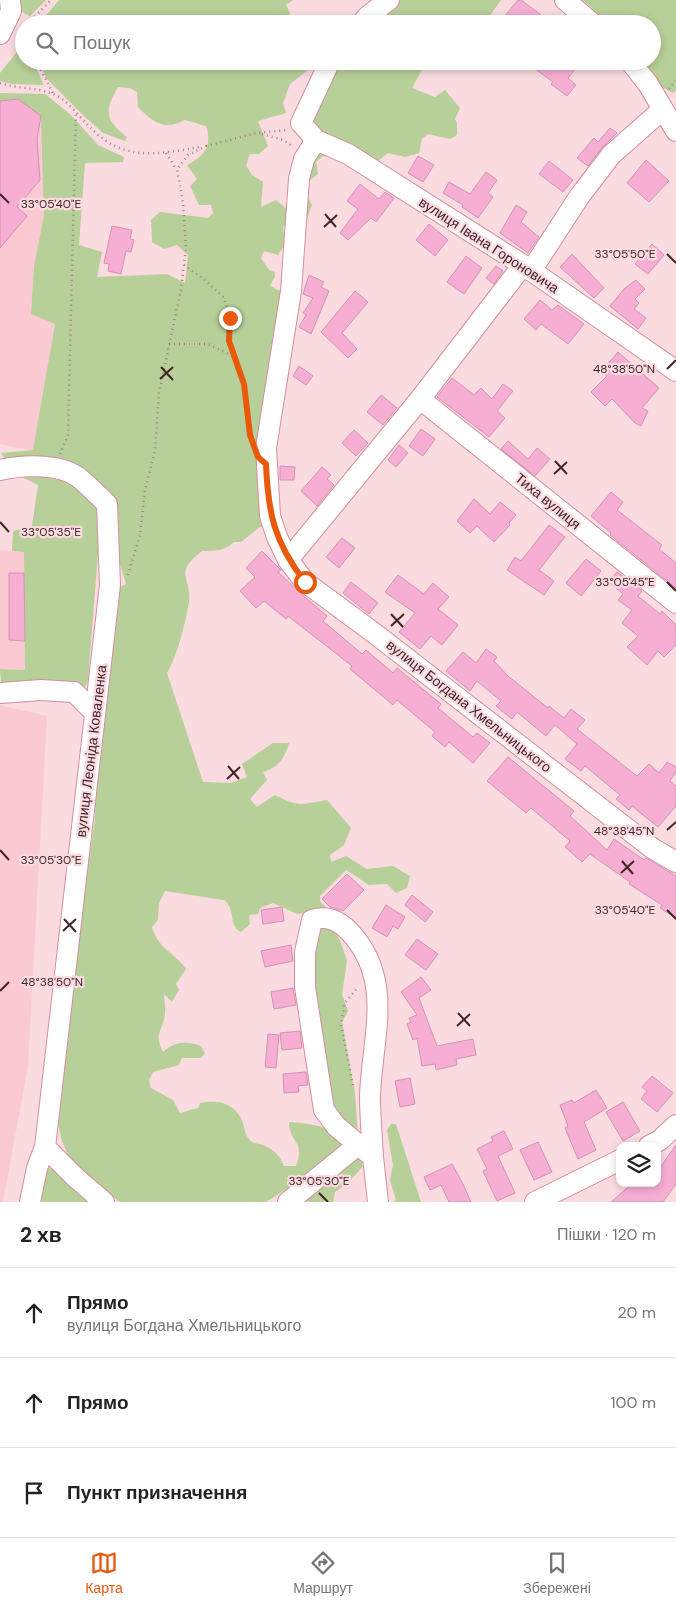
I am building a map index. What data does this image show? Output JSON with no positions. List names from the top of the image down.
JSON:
{
  "streets": {
    "street": [
      "вулиця Івана Гороновича",
      "Тиха вулиця",
      "вулиця Богдана Хмельницького",
      "вулиця Леоніда Коваленка"
    ]
  },
  "page": {
    "search": "Пошук",
    "heading": ["2 хв", "Пішки · 120 m"],
    "list": [
      ["Прямо", "вулиця Богдана Хмельницького", "20 m"],
      ["Прямо", "100 m"],
      "Пункт призначення"
    ],
    "nav": ["Карта", "Маршрут", "Збережені"]
  },
  "coordinates": [
    "33°05'40\"E",
    "33°05'50\"E",
    "48°38'50\"N",
    "33°05'35\"E",
    "33°05'45\"E",
    "48°38'45\"N",
    "33°05'30\"E"
  ]
}
